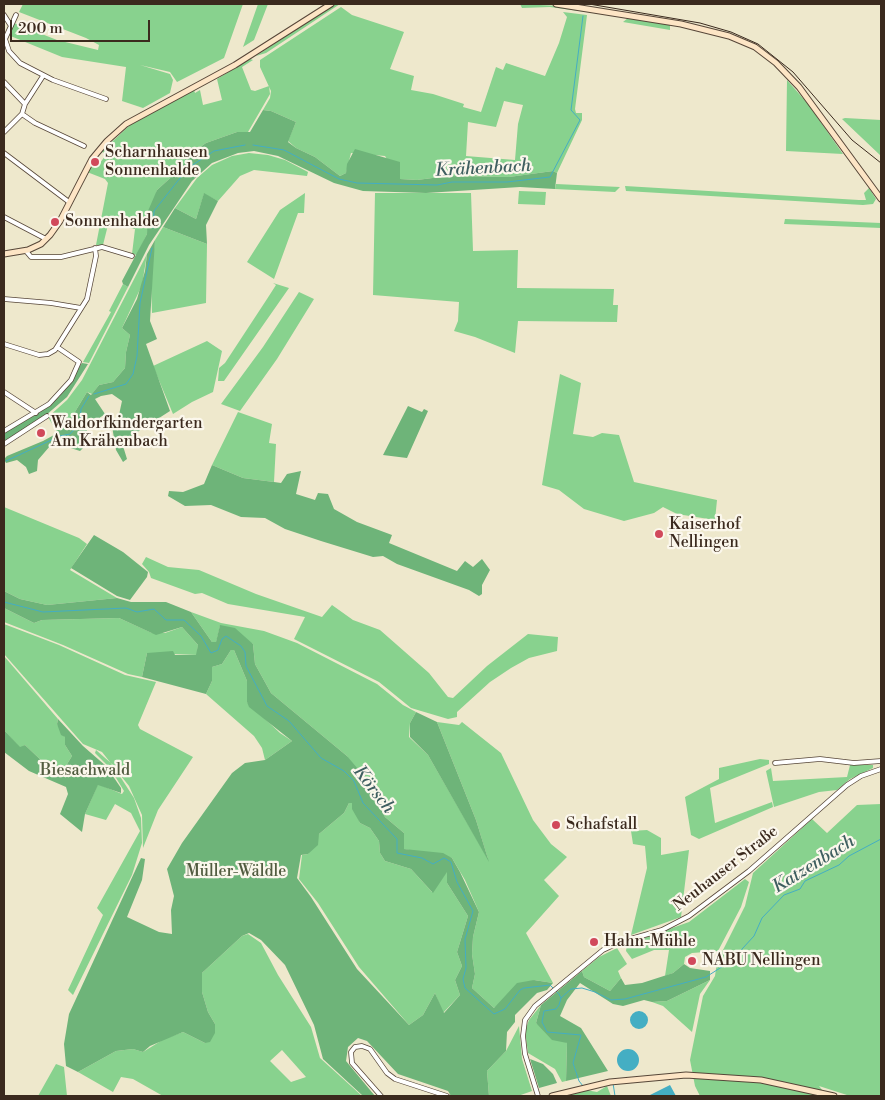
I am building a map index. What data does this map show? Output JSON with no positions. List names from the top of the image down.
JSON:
{
  "streets": {
    "street": ["Neuhauser Straße"]
  },
  "water": ["Krähenbach", "Körsch", "Katzenbach"],
  "parks": ["Biesachwald", "Müller-Wäldle"],
  "places": [
    "Scharnhausen Sonnenhalde",
    "Sonnenhalde",
    "Waldorfkindergarten Am Krähenbach",
    "Kaiserhof Nellingen",
    "Schafstall",
    "Hahn-Mühle",
    "NABU Nellingen"
  ],
  "scale_bar": "200 m"
}
